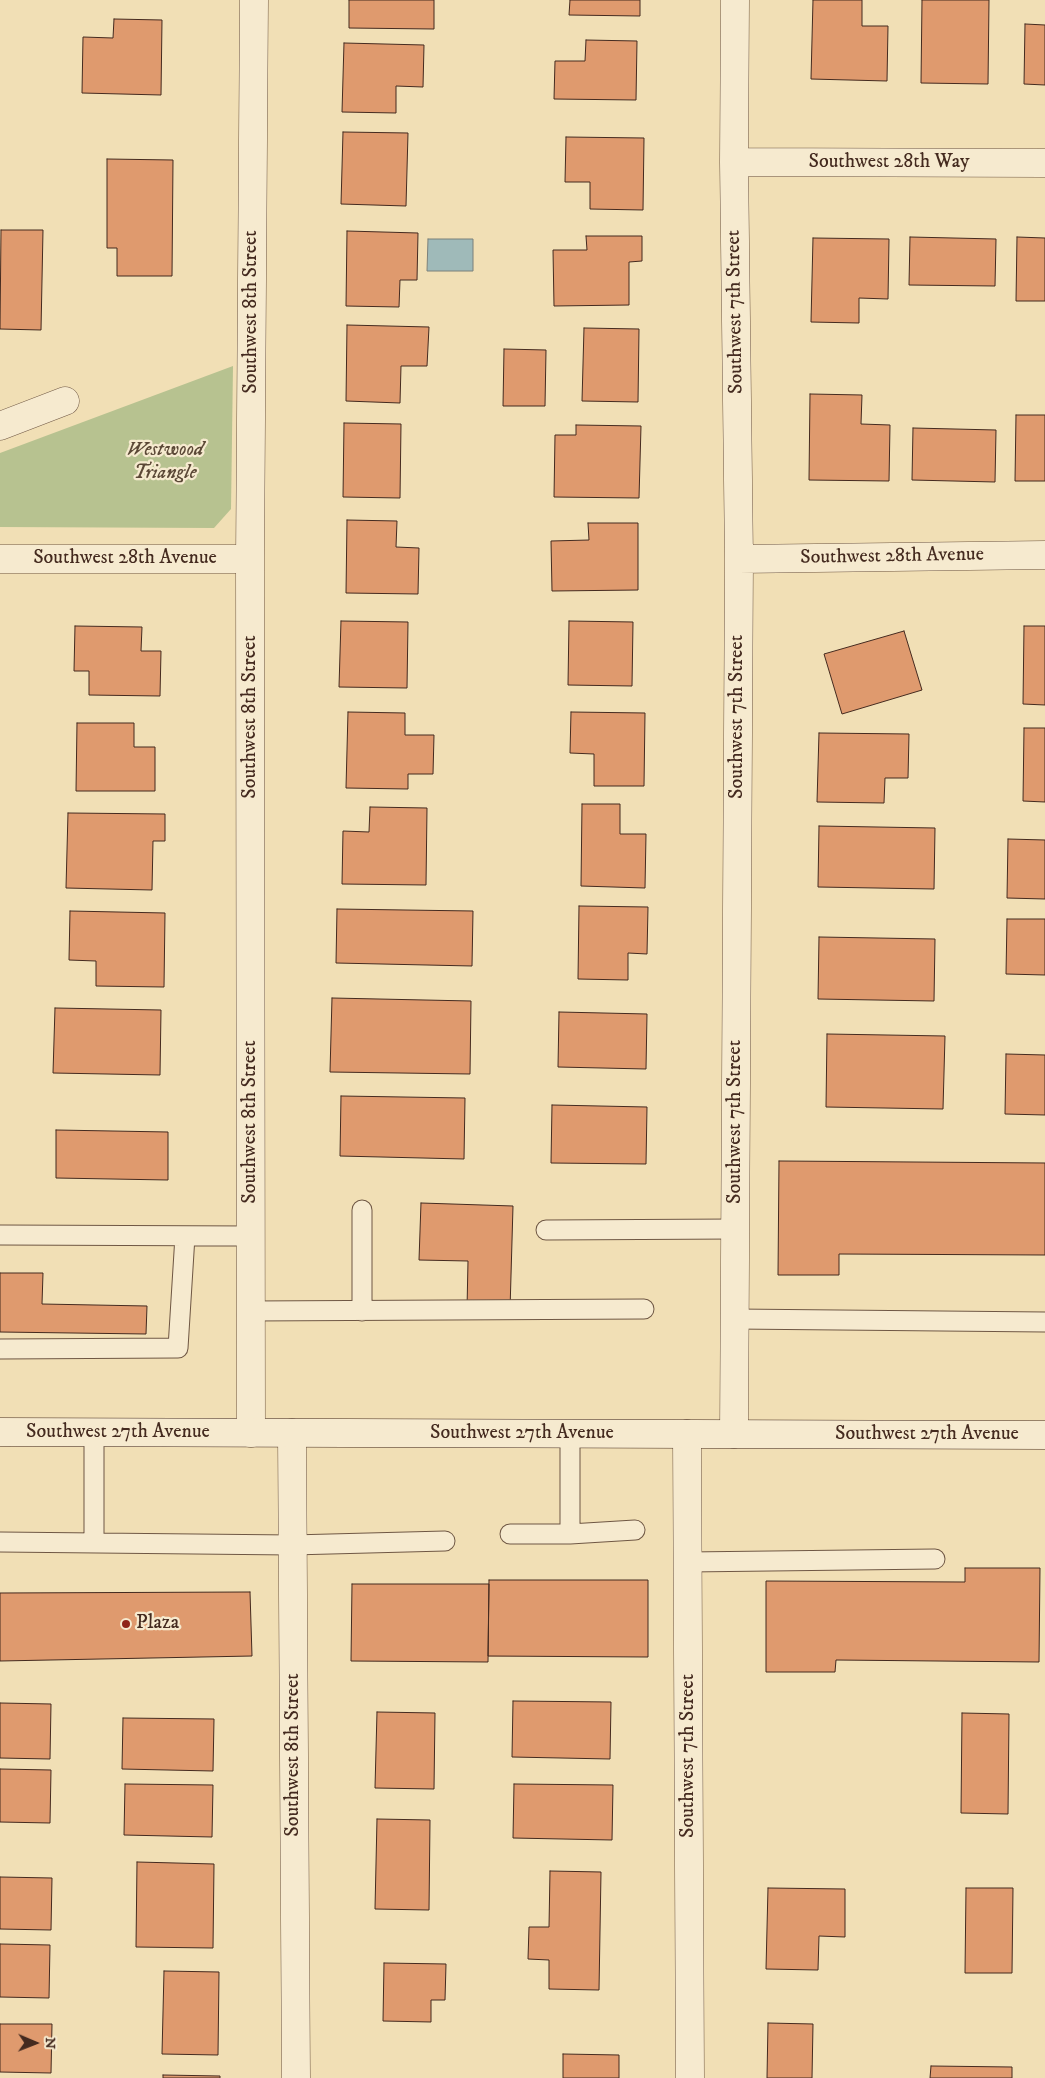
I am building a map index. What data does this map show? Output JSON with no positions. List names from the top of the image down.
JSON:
{
  "streets": {
    "street": [
      "Southwest 28th Way",
      "Southwest 8th Street",
      "Southwest 7th Street",
      "Southwest 28th Avenue",
      "Southwest 27th Avenue"
    ]
  },
  "crossings": [
    ["Southwest 28th Way", "Southwest 7th Street"],
    ["Southwest 8th Street", "Southwest 28th Avenue"],
    ["Southwest 8th Street", "Southwest 27th Avenue"],
    ["Southwest 7th Street", "Southwest 28th Avenue"],
    ["Southwest 7th Street", "Southwest 27th Avenue"]
  ],
  "parks": ["Westwood Triangle"],
  "places": ["Plaza"],
  "north": "right"
}
